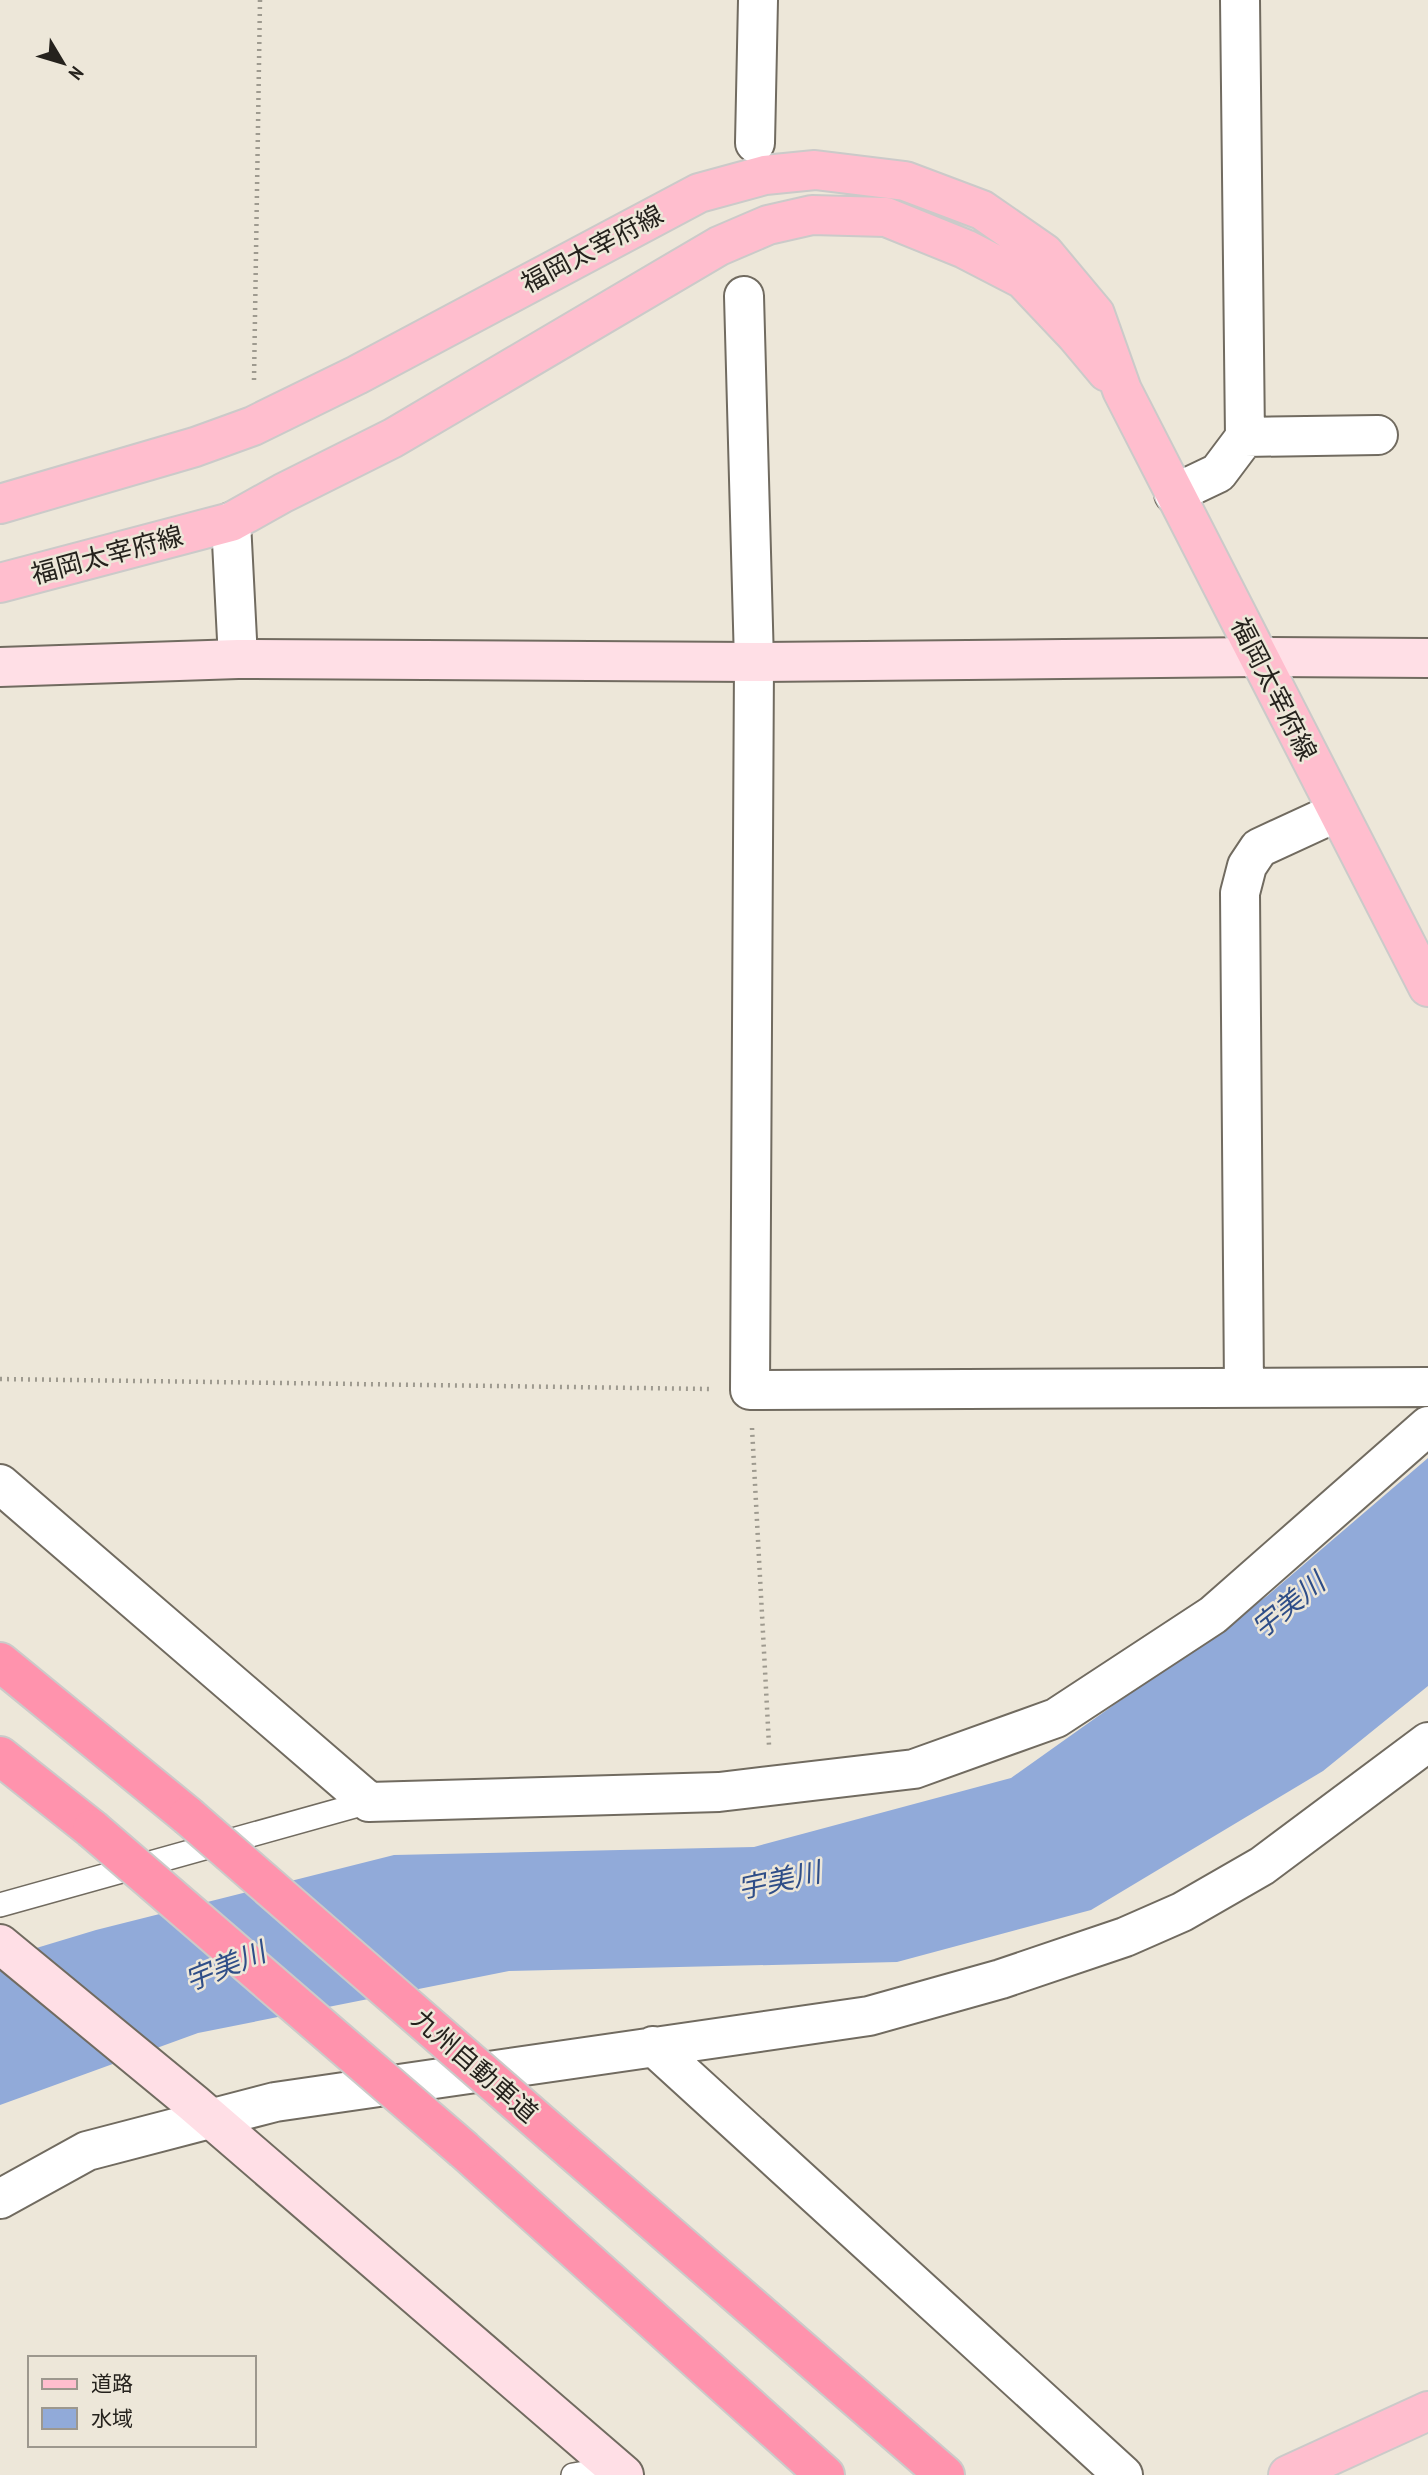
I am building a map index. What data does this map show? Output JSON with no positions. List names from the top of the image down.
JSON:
{
  "streets": {
    "highway": ["九州自動車道"],
    "main road": ["福岡太宰府線"]
  },
  "water": ["宇美川"],
  "legend": ["道路", "水域"],
  "north": "bottom right"
}
